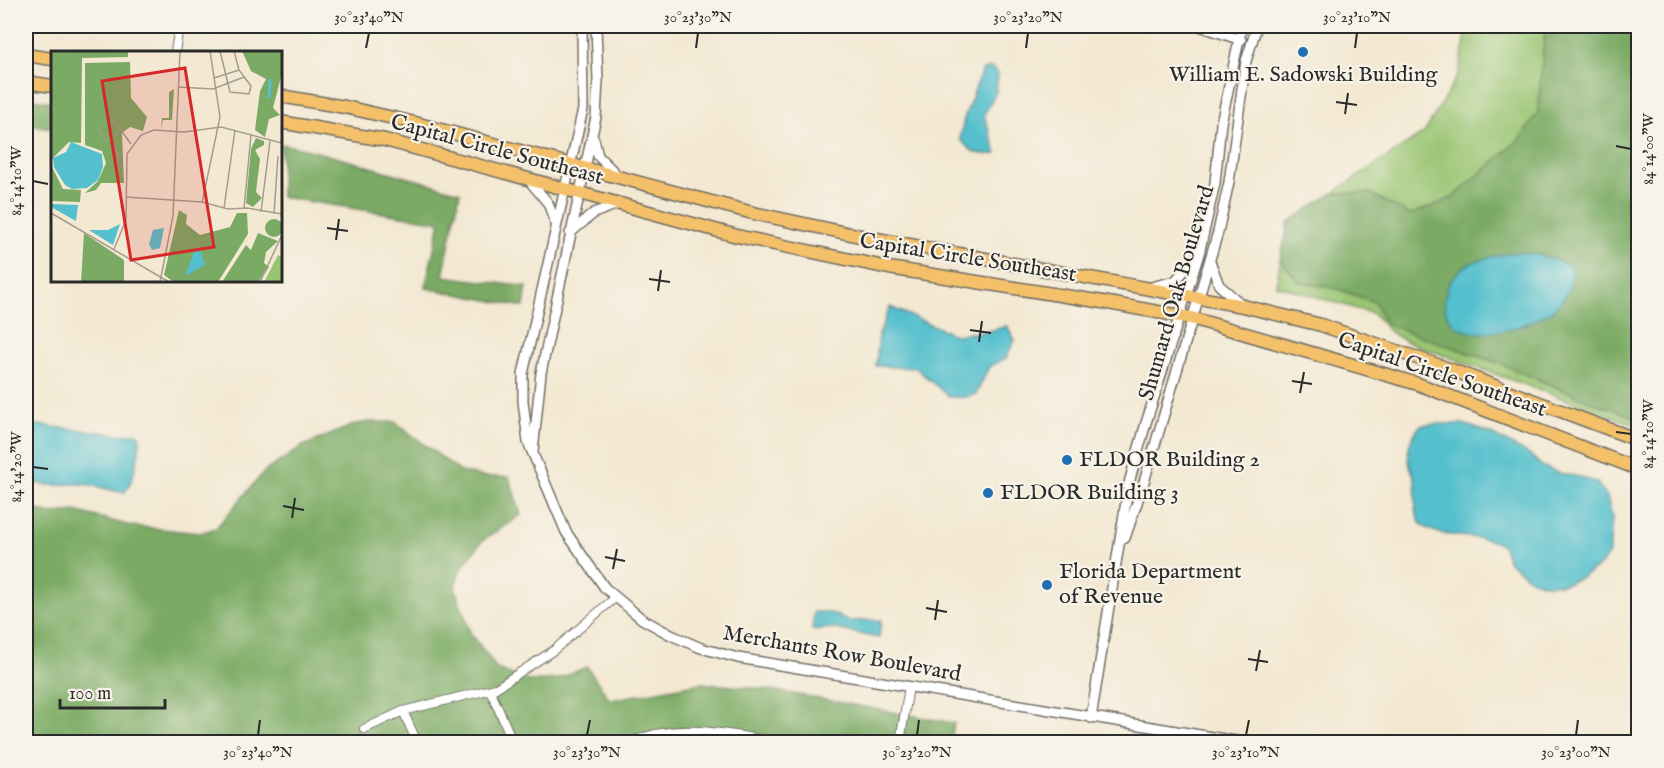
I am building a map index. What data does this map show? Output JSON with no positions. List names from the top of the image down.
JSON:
{
  "streets": {
    "main road": ["Capital Circle Southeast"],
    "street": ["Shumard Oak Boulevard", "Merchants Row Boulevard"]
  },
  "crossings": [
    ["Capital Circle Southeast", "Shumard Oak Boulevard"],
    ["Capital Circle Southeast", "Merchants Row Boulevard"],
    ["Shumard Oak Boulevard", "Merchants Row Boulevard"]
  ],
  "places": [
    "William E. Sadowski Building",
    "FLDOR Building 2",
    "FLDOR Building 3",
    "Florida Department of Revenue"
  ],
  "scale_bar": "100 m",
  "coordinates": [
    "30°23'40\"N",
    "30°23'30\"N",
    "30°23'20\"N",
    "30°23'10\"N",
    "84°14'00\"W",
    "84°14'10\"W",
    "84°14'20\"W",
    "30°23'00\"N"
  ]
}
